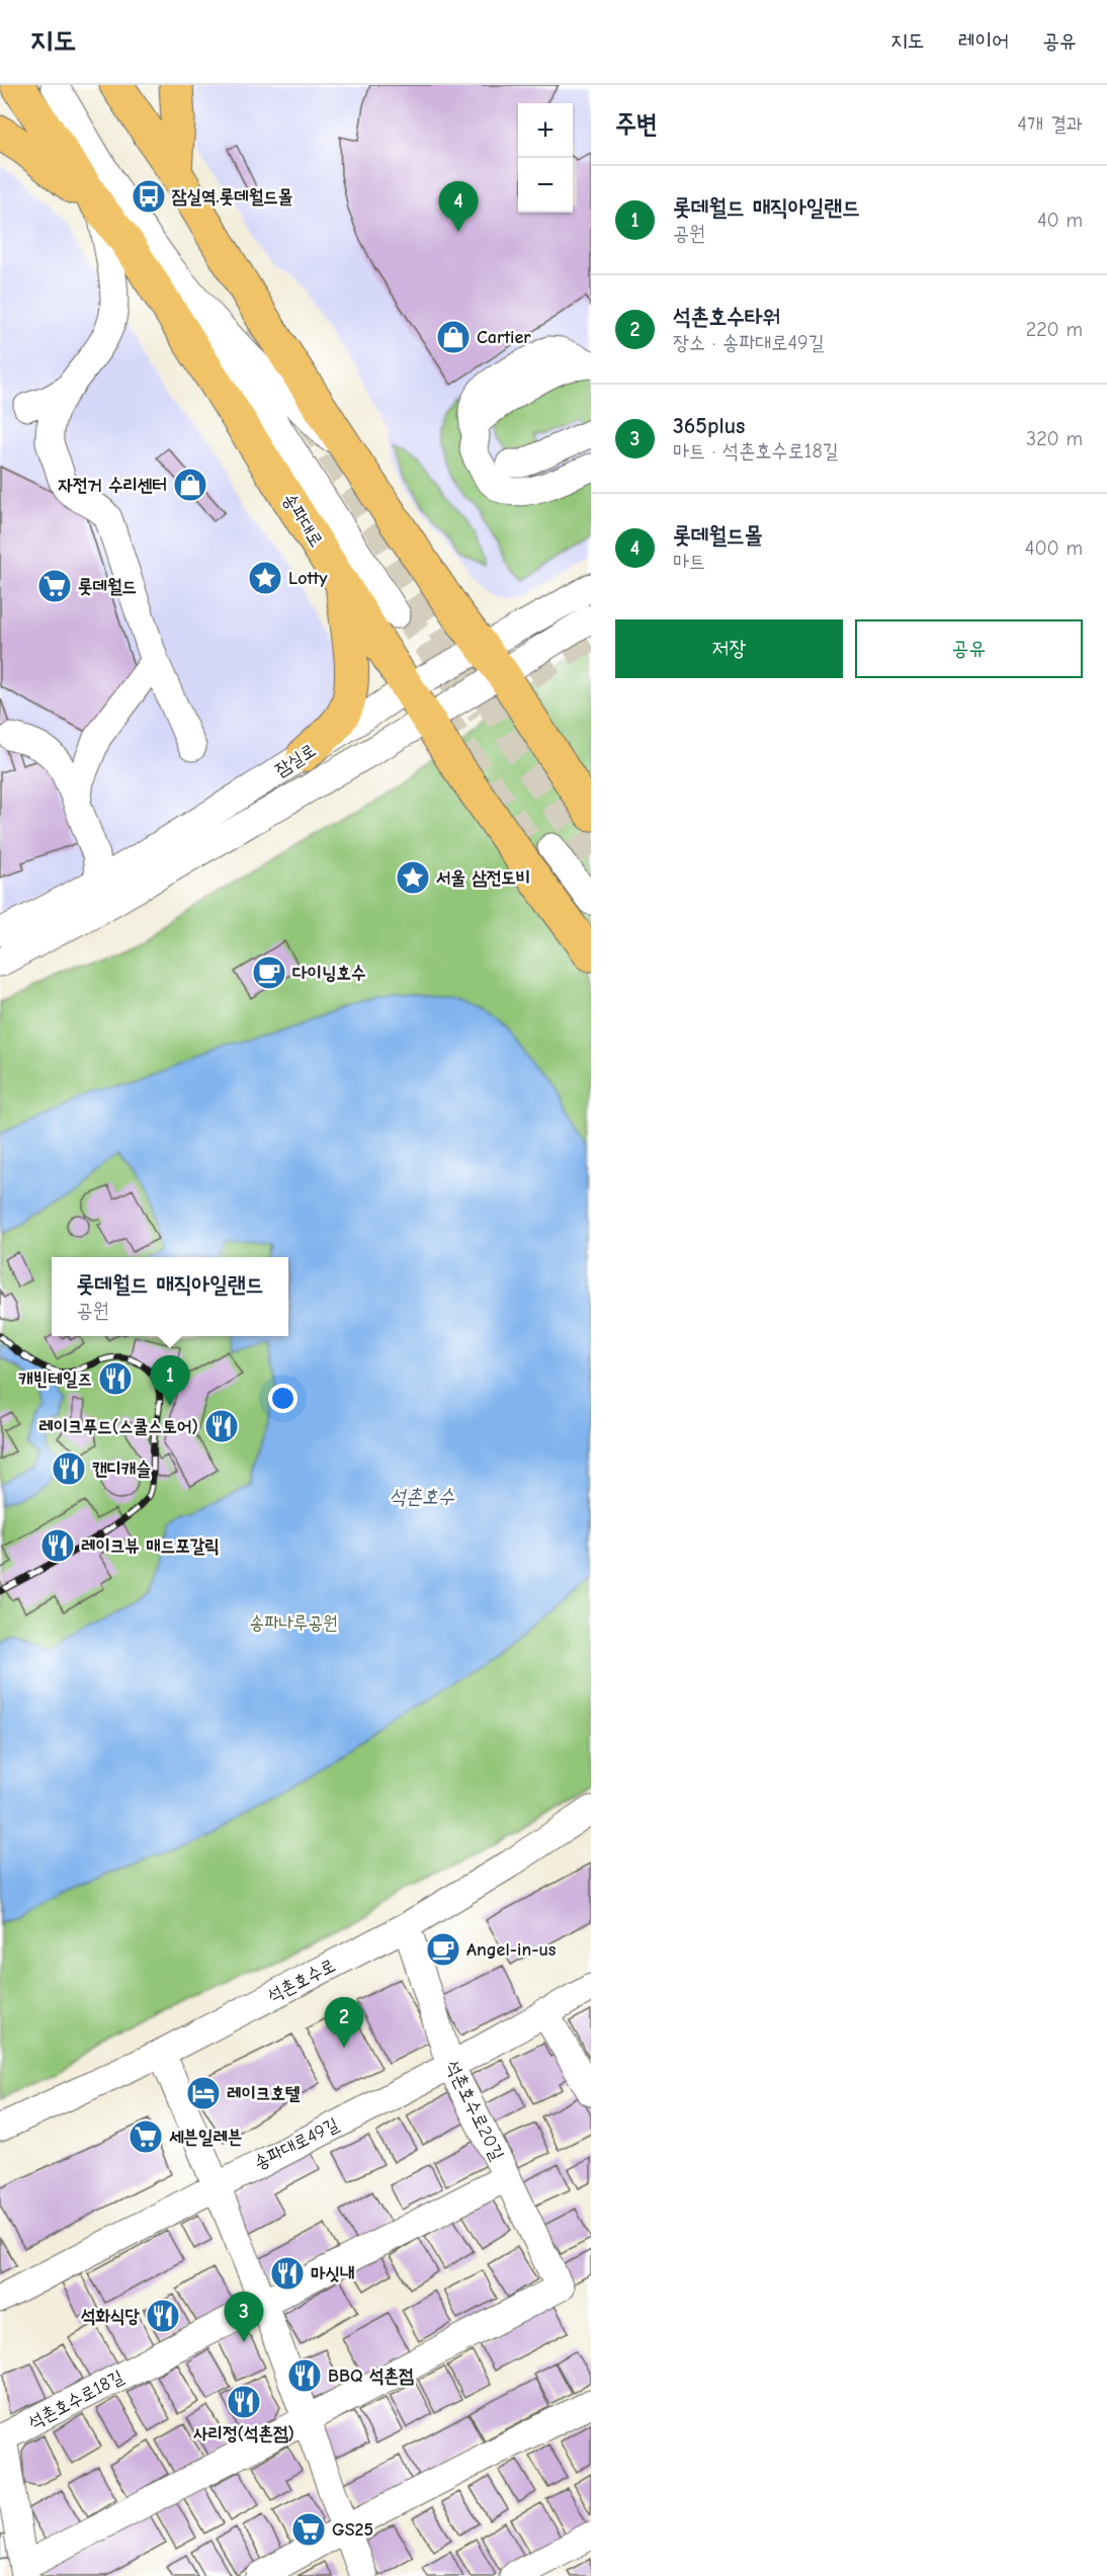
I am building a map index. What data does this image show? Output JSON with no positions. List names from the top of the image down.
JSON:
{
  "streets": {
    "main road": ["송파대로"],
    "street": [
      "잠실로",
      "석촌호수로",
      "석촌호수로20길",
      "송파대로49길",
      "석촌호수로18길"
    ]
  },
  "crossings": [
    ["송파대로", "잠실로"],
    ["석촌호수로", "석촌호수로20길"],
    ["석촌호수로20길", "송파대로49길"],
    ["석촌호수로20길", "석촌호수로18길"]
  ],
  "water": ["석촌호수"],
  "parks": ["송파나루공원"],
  "places": {
    "bus stop": ["잠실역.롯데월드몰"],
    "shop": ["Cartier", "자전거 수리센터"],
    "place": ["Lotty", "서울 삼전도비"],
    "supermarket": ["롯데월드", "세븐일레븐", "GS25"],
    "cafe": ["다이닝호수", "Angel-in-us"],
    "restaurant": [
      "캐빈테일즈",
      "레이크푸드(스쿨스토어)",
      "캔디캐슬",
      "레이크뷰 매드포갈릭",
      "마싯내",
      "석화식당",
      "BBQ 석촌점",
      "사리정(석촌점)"
    ],
    "hotel": ["레이크호텔"]
  },
  "page": {
    "header": "지도",
    "nav": ["지도", "레이어", "공유"],
    "heading": ["주변", "4개 결과"],
    "map_buttons": ["+", "−"],
    "list": [
      {
        "mark": "1",
        "name": "롯데월드 매직아일랜드",
        "note": "공원",
        "value": "40 m"
      },
      {
        "mark": "2",
        "name": "석촌호수타워",
        "note": "장소 · 송파대로49길",
        "value": "220 m"
      },
      {
        "mark": "3",
        "name": "365plus",
        "note": "마트 · 석촌호수로18길",
        "value": "320 m"
      },
      {
        "mark": "4",
        "name": "롯데월드몰",
        "note": "마트",
        "value": "400 m"
      }
    ],
    "pins": [
      "4",
      "1",
      "2",
      "3"
    ],
    "buttons": ["저장", "공유"],
    "popup": ["롯데월드 매직아일랜드", "공원"]
  }
}
